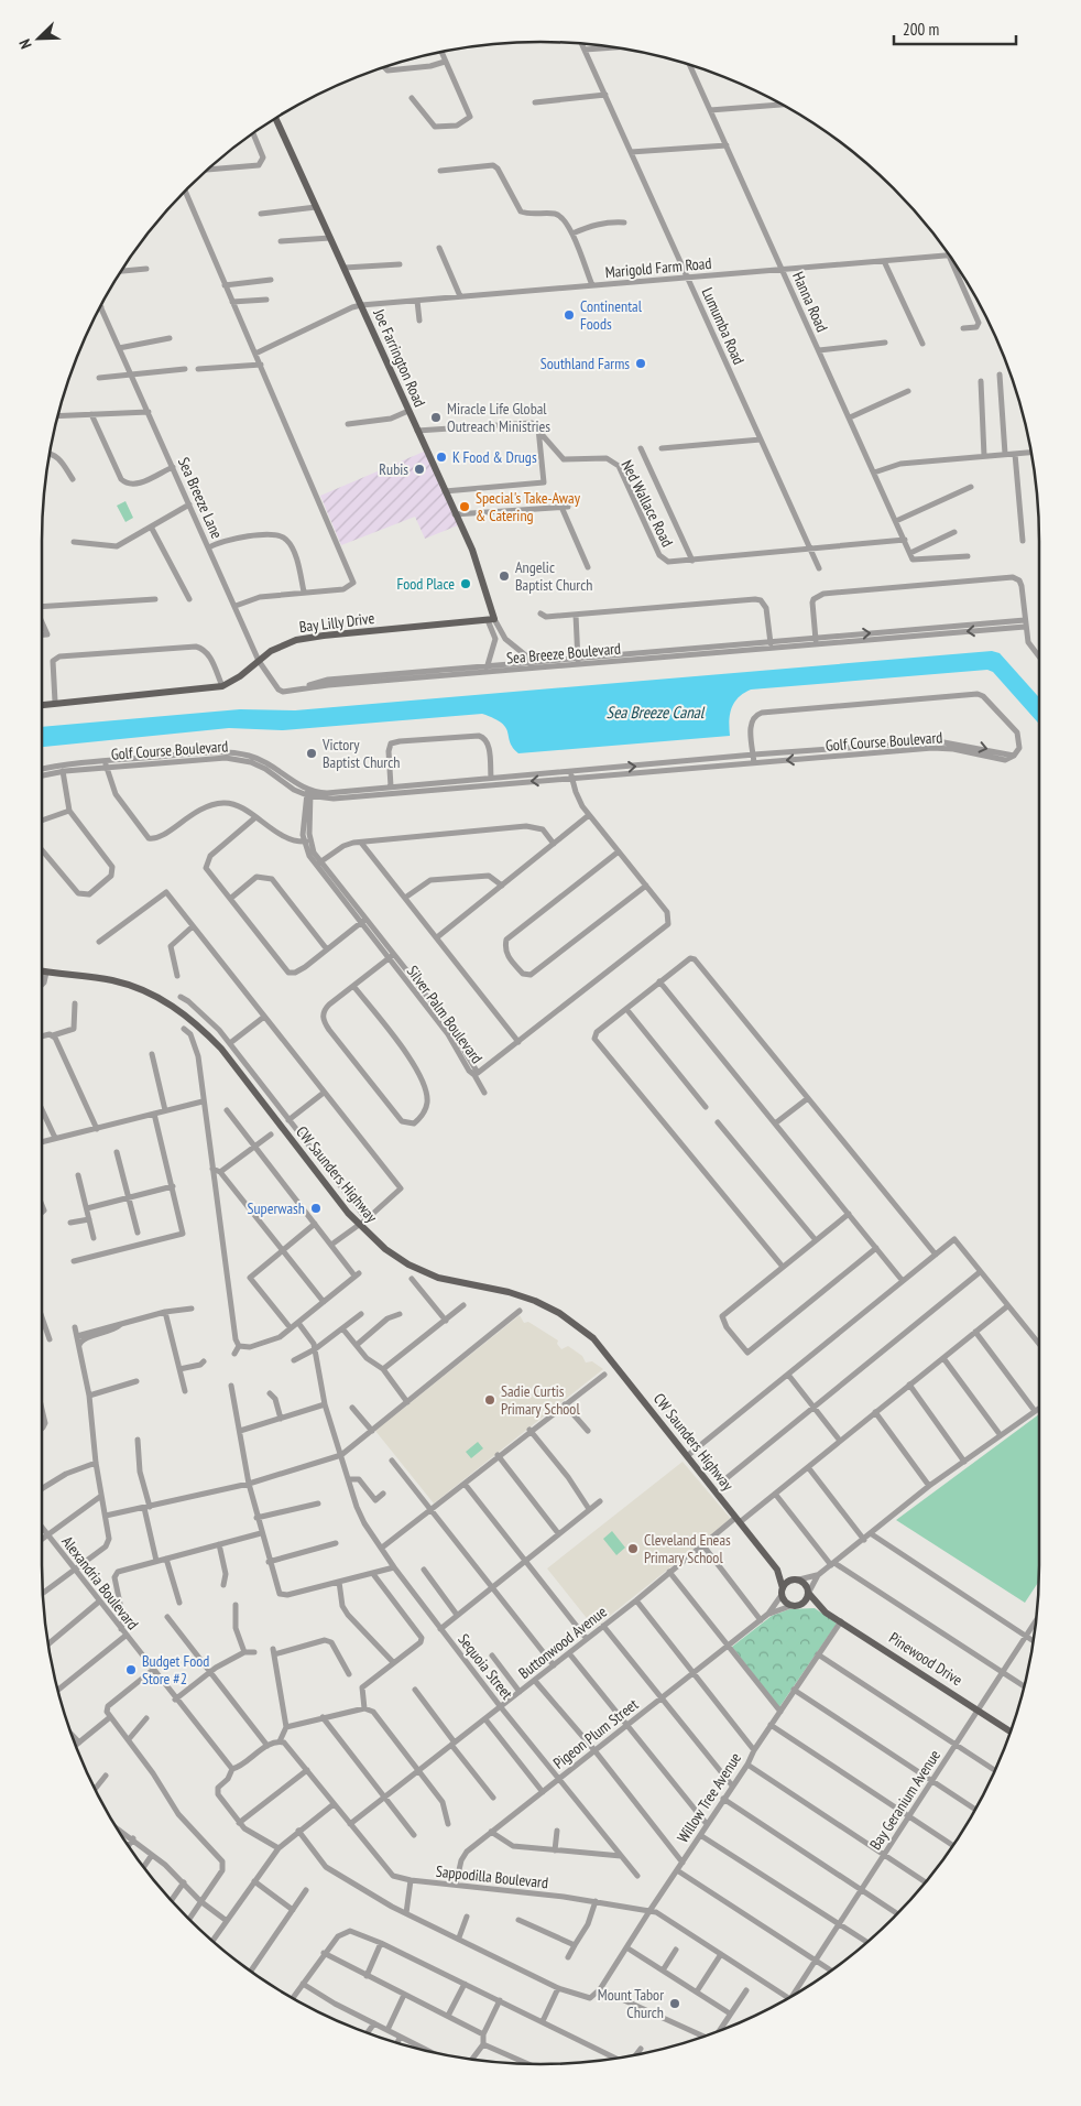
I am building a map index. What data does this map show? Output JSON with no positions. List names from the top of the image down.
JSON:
{
  "streets": {
    "main road": [
      "Joe Farrington Road",
      "Bay Lilly Drive",
      "CW Saunders Highway",
      "Pinewood Drive"
    ],
    "street": [
      "Marigold Farm Road",
      "Hanna Road",
      "Lumumba Road",
      "Sea Breeze Lane",
      "Ned Wallace Road",
      "Sea Breeze Boulevard",
      "Golf Course Boulevard",
      "Silver Palm Boulevard",
      "Alexandria Boulevard",
      "Buttonwood Avenue",
      "Sequoia Street",
      "Pigeon Plum Street",
      "Willow Tree Avenue",
      "Bay Geranium Avenue",
      "Sappodilla Boulevard"
    ]
  },
  "crossings": [
    ["Marigold Farm Road", "Hanna Road"],
    ["Marigold Farm Road", "Lumumba Road"],
    ["Marigold Farm Road", "Joe Farrington Road"],
    ["Hanna Road", "Ned Wallace Road"],
    ["Lumumba Road", "Ned Wallace Road"],
    ["Joe Farrington Road", "Bay Lilly Drive"],
    ["Joe Farrington Road", "Sea Breeze Boulevard"],
    ["Sea Breeze Lane", "Bay Lilly Drive"],
    ["Sea Breeze Lane", "Sea Breeze Boulevard"],
    ["Bay Lilly Drive", "Sea Breeze Boulevard"],
    ["Golf Course Boulevard", "Silver Palm Boulevard"],
    ["CW Saunders Highway", "Buttonwood Avenue"],
    ["CW Saunders Highway", "Pinewood Drive"],
    ["CW Saunders Highway", "Pigeon Plum Street"],
    ["Buttonwood Avenue", "Sequoia Street"],
    ["Buttonwood Avenue", "Sappodilla Boulevard"],
    ["Pinewood Drive", "Pigeon Plum Street"],
    ["Pinewood Drive", "Willow Tree Avenue"],
    ["Pinewood Drive", "Bay Geranium Avenue"],
    ["Sequoia Street", "Pigeon Plum Street"],
    ["Pigeon Plum Street", "Sappodilla Boulevard"],
    ["Willow Tree Avenue", "Sappodilla Boulevard"]
  ],
  "water": ["Sea Breeze Canal"],
  "places": [
    "Continental Foods",
    "Southland Farms",
    "Miracle Life Global Outreach Ministries",
    "K Food & Drugs",
    "Rubis",
    "Special's Take-Away & Catering",
    "Angelic Baptist Church",
    "Food Place",
    "Victory Baptist Church",
    "Superwash",
    "Sadie Curtis Primary School",
    "Cleveland Eneas Primary School",
    "Budget Food Store #2",
    "Mount Tabor Church"
  ],
  "scale_bar": "200 m",
  "north": "bottom left"
}
